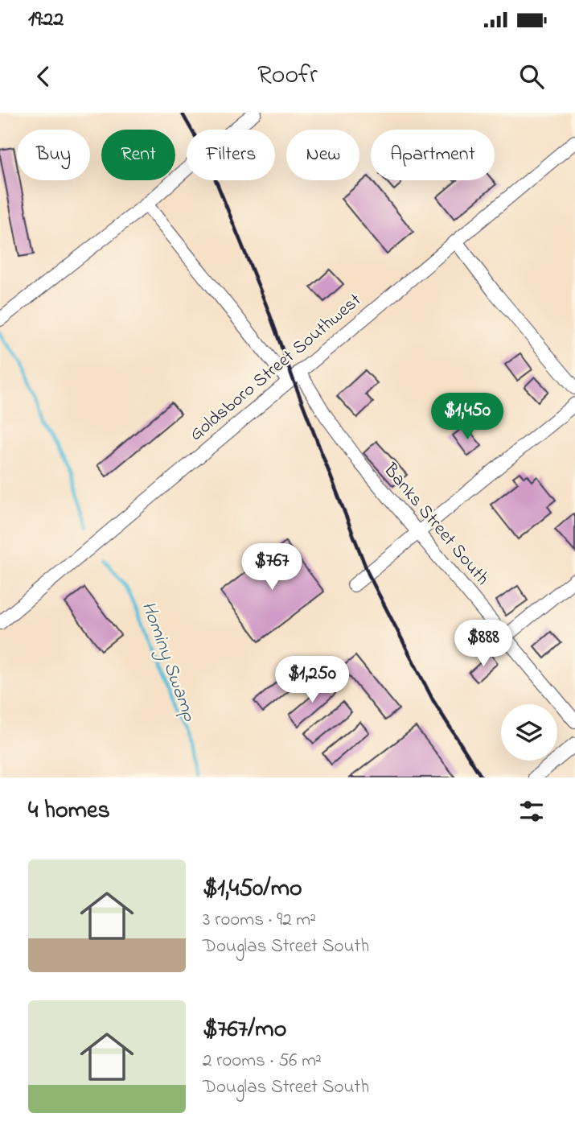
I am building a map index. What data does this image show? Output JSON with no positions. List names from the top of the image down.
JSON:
{
  "streets": {
    "street": ["Goldsboro Street Southwest", "Banks Street South"]
  },
  "crossings": [
    ["Goldsboro Street Southwest", "Banks Street South"]
  ],
  "water": ["Hominy Swamp"],
  "page": {
    "status": "19:22",
    "header": "Roofr",
    "chip": [
      "Buy",
      "Rent",
      "Filters",
      "New",
      "Apartment"
    ],
    "price": [
      "$1,450",
      "$767",
      "$888",
      "$1,250"
    ],
    "heading": "4 homes",
    "list": [
      {
        "name": "$1,450/mo",
        "note": "3 rooms · 92 m² · Douglas Street South"
      },
      {
        "name": "$767/mo",
        "note": "2 rooms · 56 m² · Douglas Street South"
      }
    ]
  }
}
